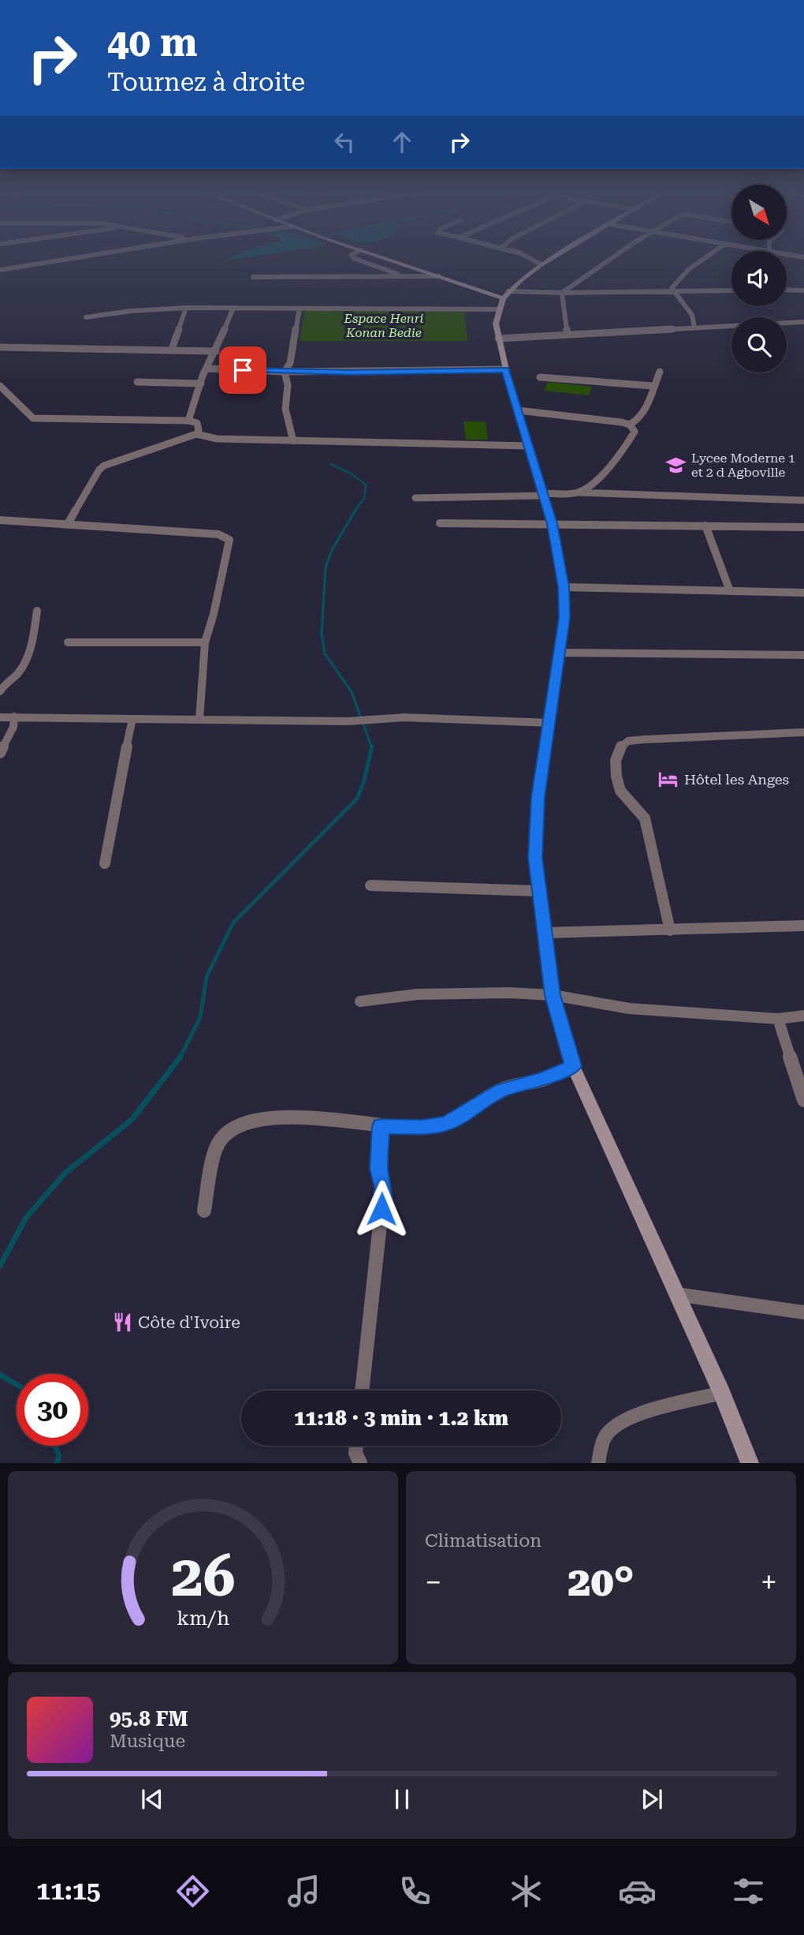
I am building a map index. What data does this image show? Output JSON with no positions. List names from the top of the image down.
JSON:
{
  "parks": ["Espace Henri Konan Bedie"],
  "places": {
    "school or university": ["Lycee Moderne 1 et 2 d Agboville"],
    "hotel": ["Hôtel les Anges"],
    "restaurant": ["Côte d'Ivoire"]
  },
  "north": "bottom right",
  "page": {
    "turn": ["40 m", "Tournez à droite"],
    "limit": "30",
    "trip": "11:18 · 3 min · 1.2 km",
    "tile": "Climatisation",
    "heat": ["−", "20°", "+"],
    "song": ["95.8 FM", "Musique"],
    "tabs": "11:15",
    "gauge": ["26", "km/h"]
  }
}
